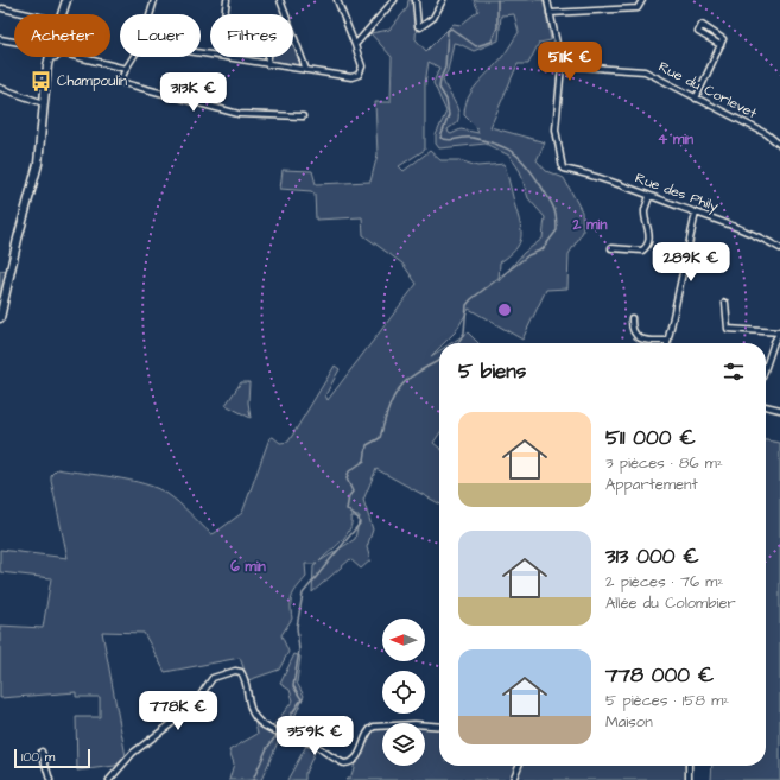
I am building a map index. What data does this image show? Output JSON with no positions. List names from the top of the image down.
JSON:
{
  "streets": {
    "street": ["Rue du Corlevet", "Rue des Phily"]
  },
  "crossings": [
    ["Rue du Corlevet", "Rue des Phily"]
  ],
  "places": {
    "bus stop": ["Champoulin"]
  },
  "scale_bar": "100 m",
  "north": "left",
  "page": {
    "chip": ["Acheter", "Louer", "Filtres"],
    "price": [
      "511K €",
      "313K €",
      "289K €",
      "778K €",
      "359K €"
    ],
    "heading": "5 biens",
    "list": [
      {
        "name": "511 000 €",
        "note": "3 pièces · 86 m² · Appartement"
      },
      {
        "name": "313 000 €",
        "note": "2 pièces · 76 m² · Allée du Colombier"
      },
      {
        "name": "778 000 €",
        "note": "5 pièces · 158 m² · Maison"
      }
    ],
    "scale": "100 m"
  },
  "rings": ["4 min", "2 min", "6 min"]
}
